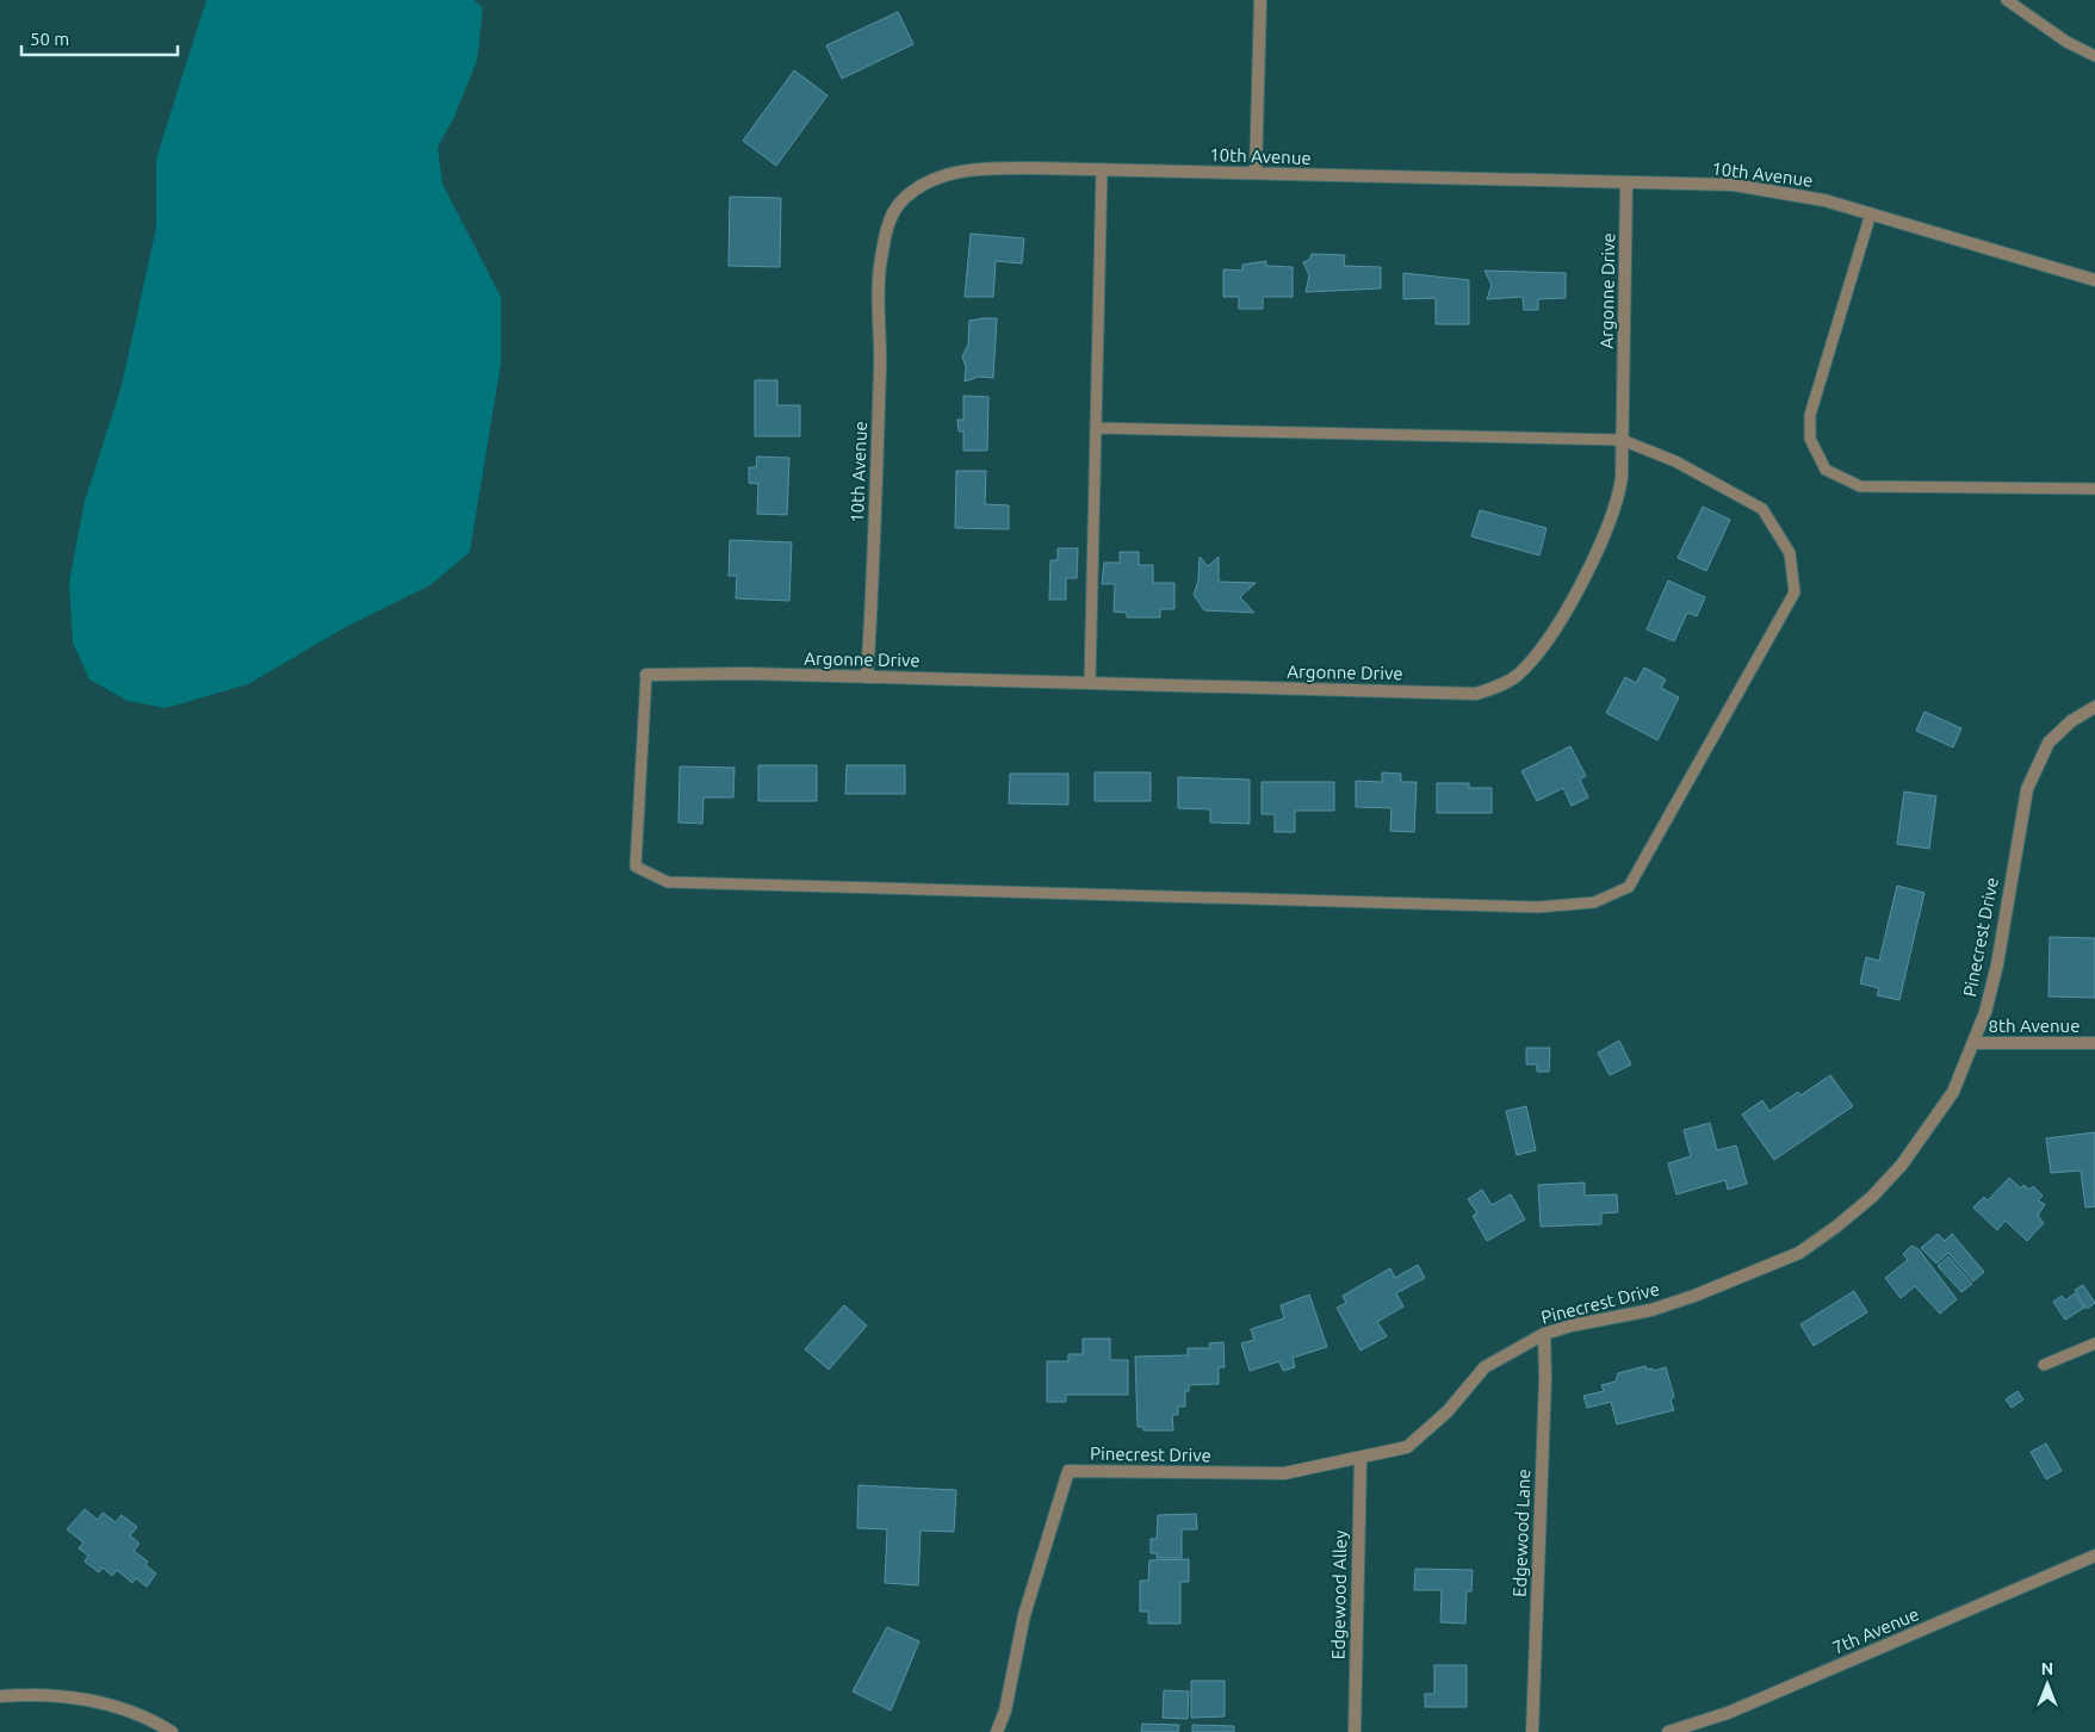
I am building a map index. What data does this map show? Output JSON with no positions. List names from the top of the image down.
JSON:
{
  "streets": {
    "street": [
      "10th Avenue",
      "Argonne Drive",
      "Pinecrest Drive",
      "8th Avenue",
      "Edgewood Lane",
      "Edgewood Alley",
      "7th Avenue"
    ]
  },
  "crossings": [
    ["10th Avenue", "Argonne Drive"],
    ["Pinecrest Drive", "8th Avenue"],
    ["Pinecrest Drive", "Edgewood Lane"],
    ["Pinecrest Drive", "Edgewood Alley"]
  ],
  "scale_bar": "50 m",
  "north": "top"
}
